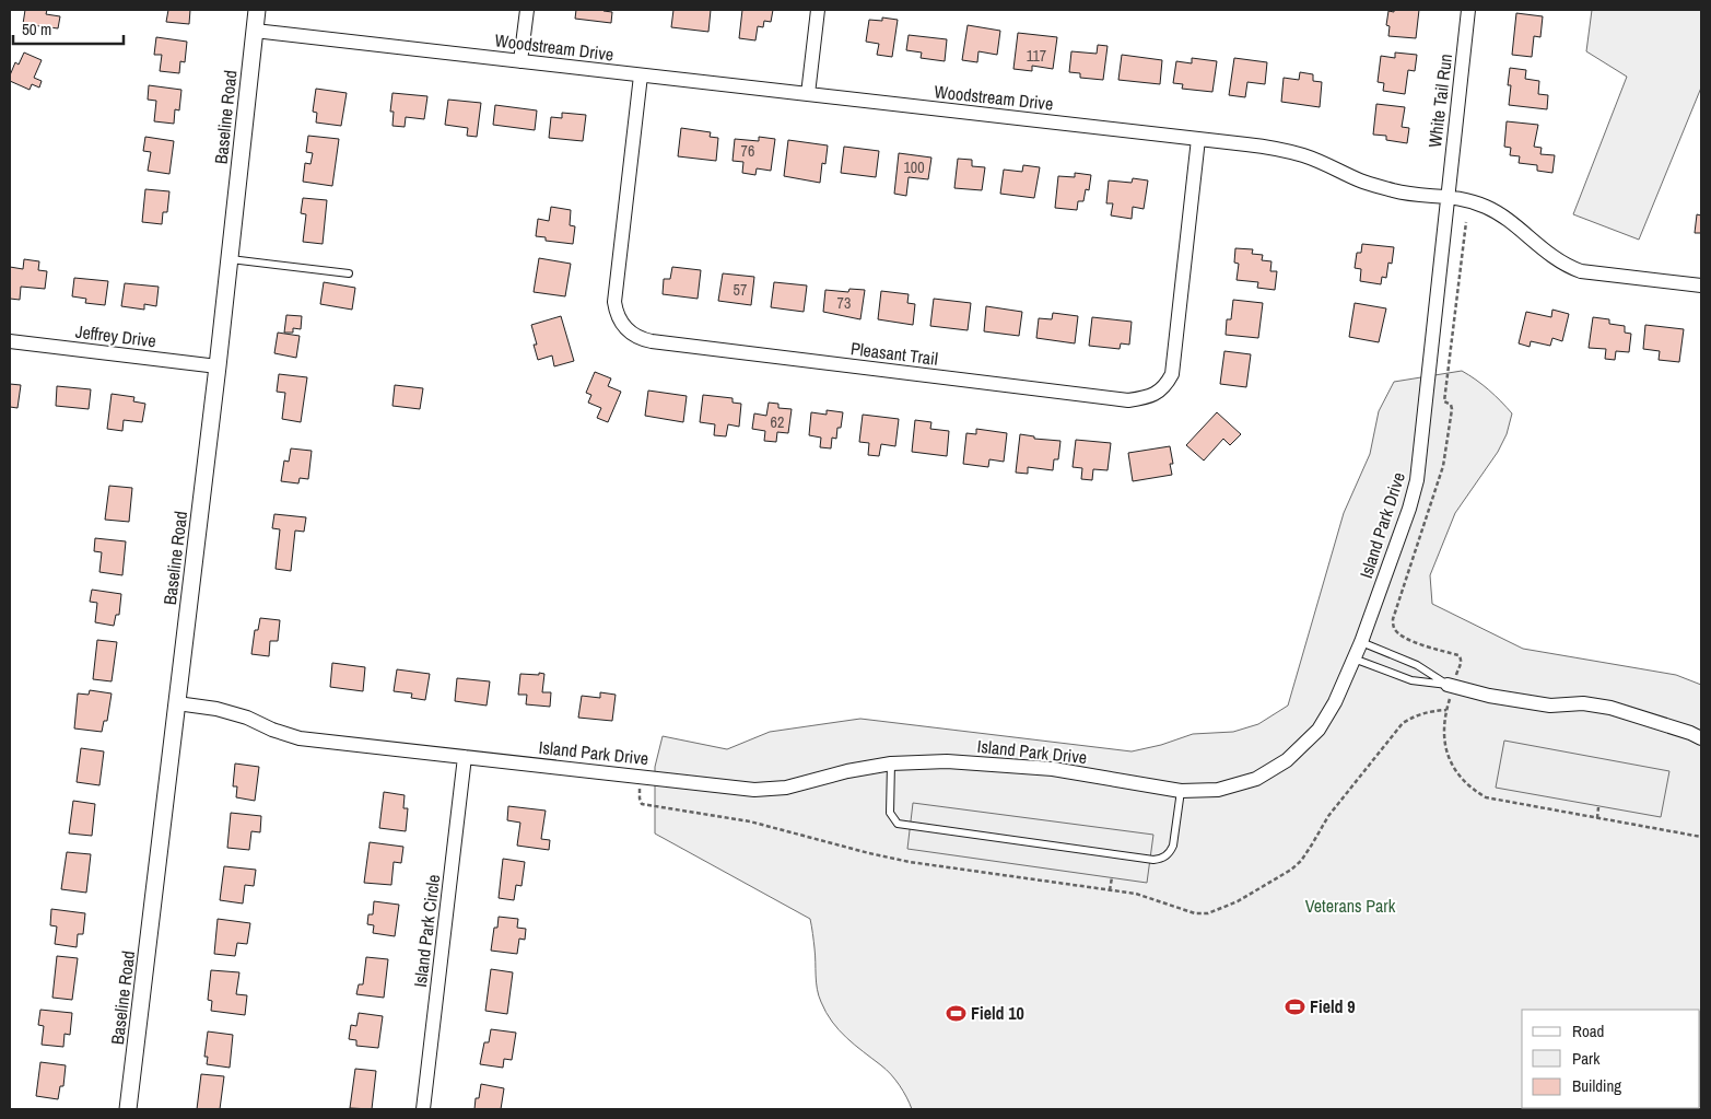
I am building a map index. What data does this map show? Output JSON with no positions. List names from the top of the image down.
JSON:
{
  "streets": {
    "street": [
      "Woodstream Drive",
      "White Tail Run",
      "Baseline Road",
      "Jeffrey Drive",
      "Pleasant Trail",
      "Island Park Drive",
      "Island Park Circle"
    ]
  },
  "crossings": [
    ["Woodstream Drive", "White Tail Run"],
    ["Woodstream Drive", "Baseline Road"],
    ["Woodstream Drive", "Pleasant Trail"],
    ["Woodstream Drive", "Island Park Drive"],
    ["White Tail Run", "Island Park Drive"],
    ["Baseline Road", "Jeffrey Drive"],
    ["Baseline Road", "Island Park Drive"],
    ["Island Park Drive", "Island Park Circle"]
  ],
  "parks": ["Veterans Park"],
  "places": {
    "sports": ["Field 9", "Field 10"]
  },
  "house_numbers": [
    "117",
    "76",
    "100",
    "57",
    "73",
    "62"
  ],
  "legend": ["Road", "Park", "Building"],
  "scale_bar": "50 m"
}
